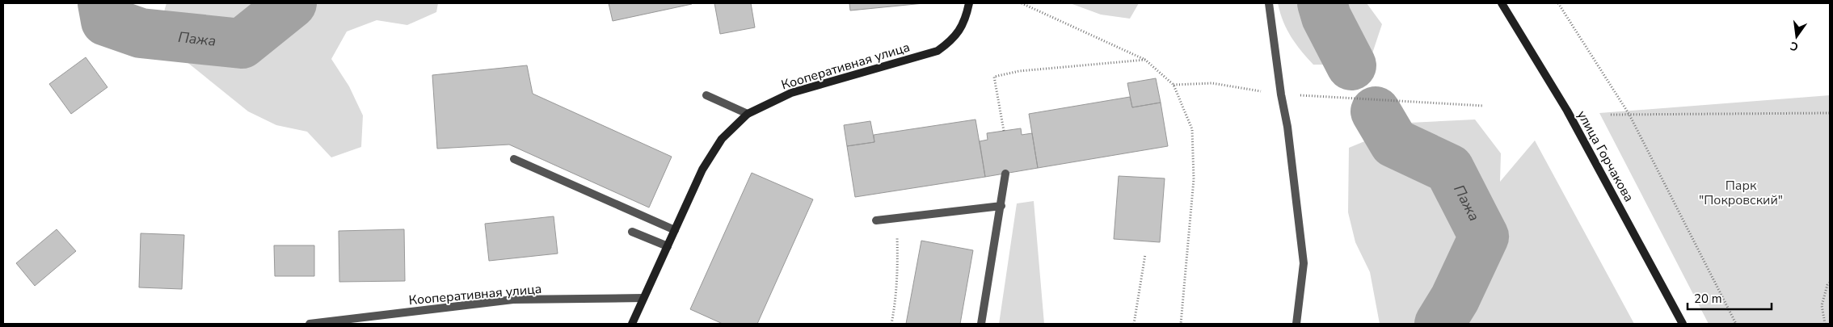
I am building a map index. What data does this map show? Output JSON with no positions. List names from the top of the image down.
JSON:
{
  "streets": {
    "main road": ["Кооперативная улица", "улица Горчакова"]
  },
  "water": ["Пажа"],
  "parks": ["Парк \"Покровский\""],
  "scale_bar": "20 m",
  "north": "bottom"
}
